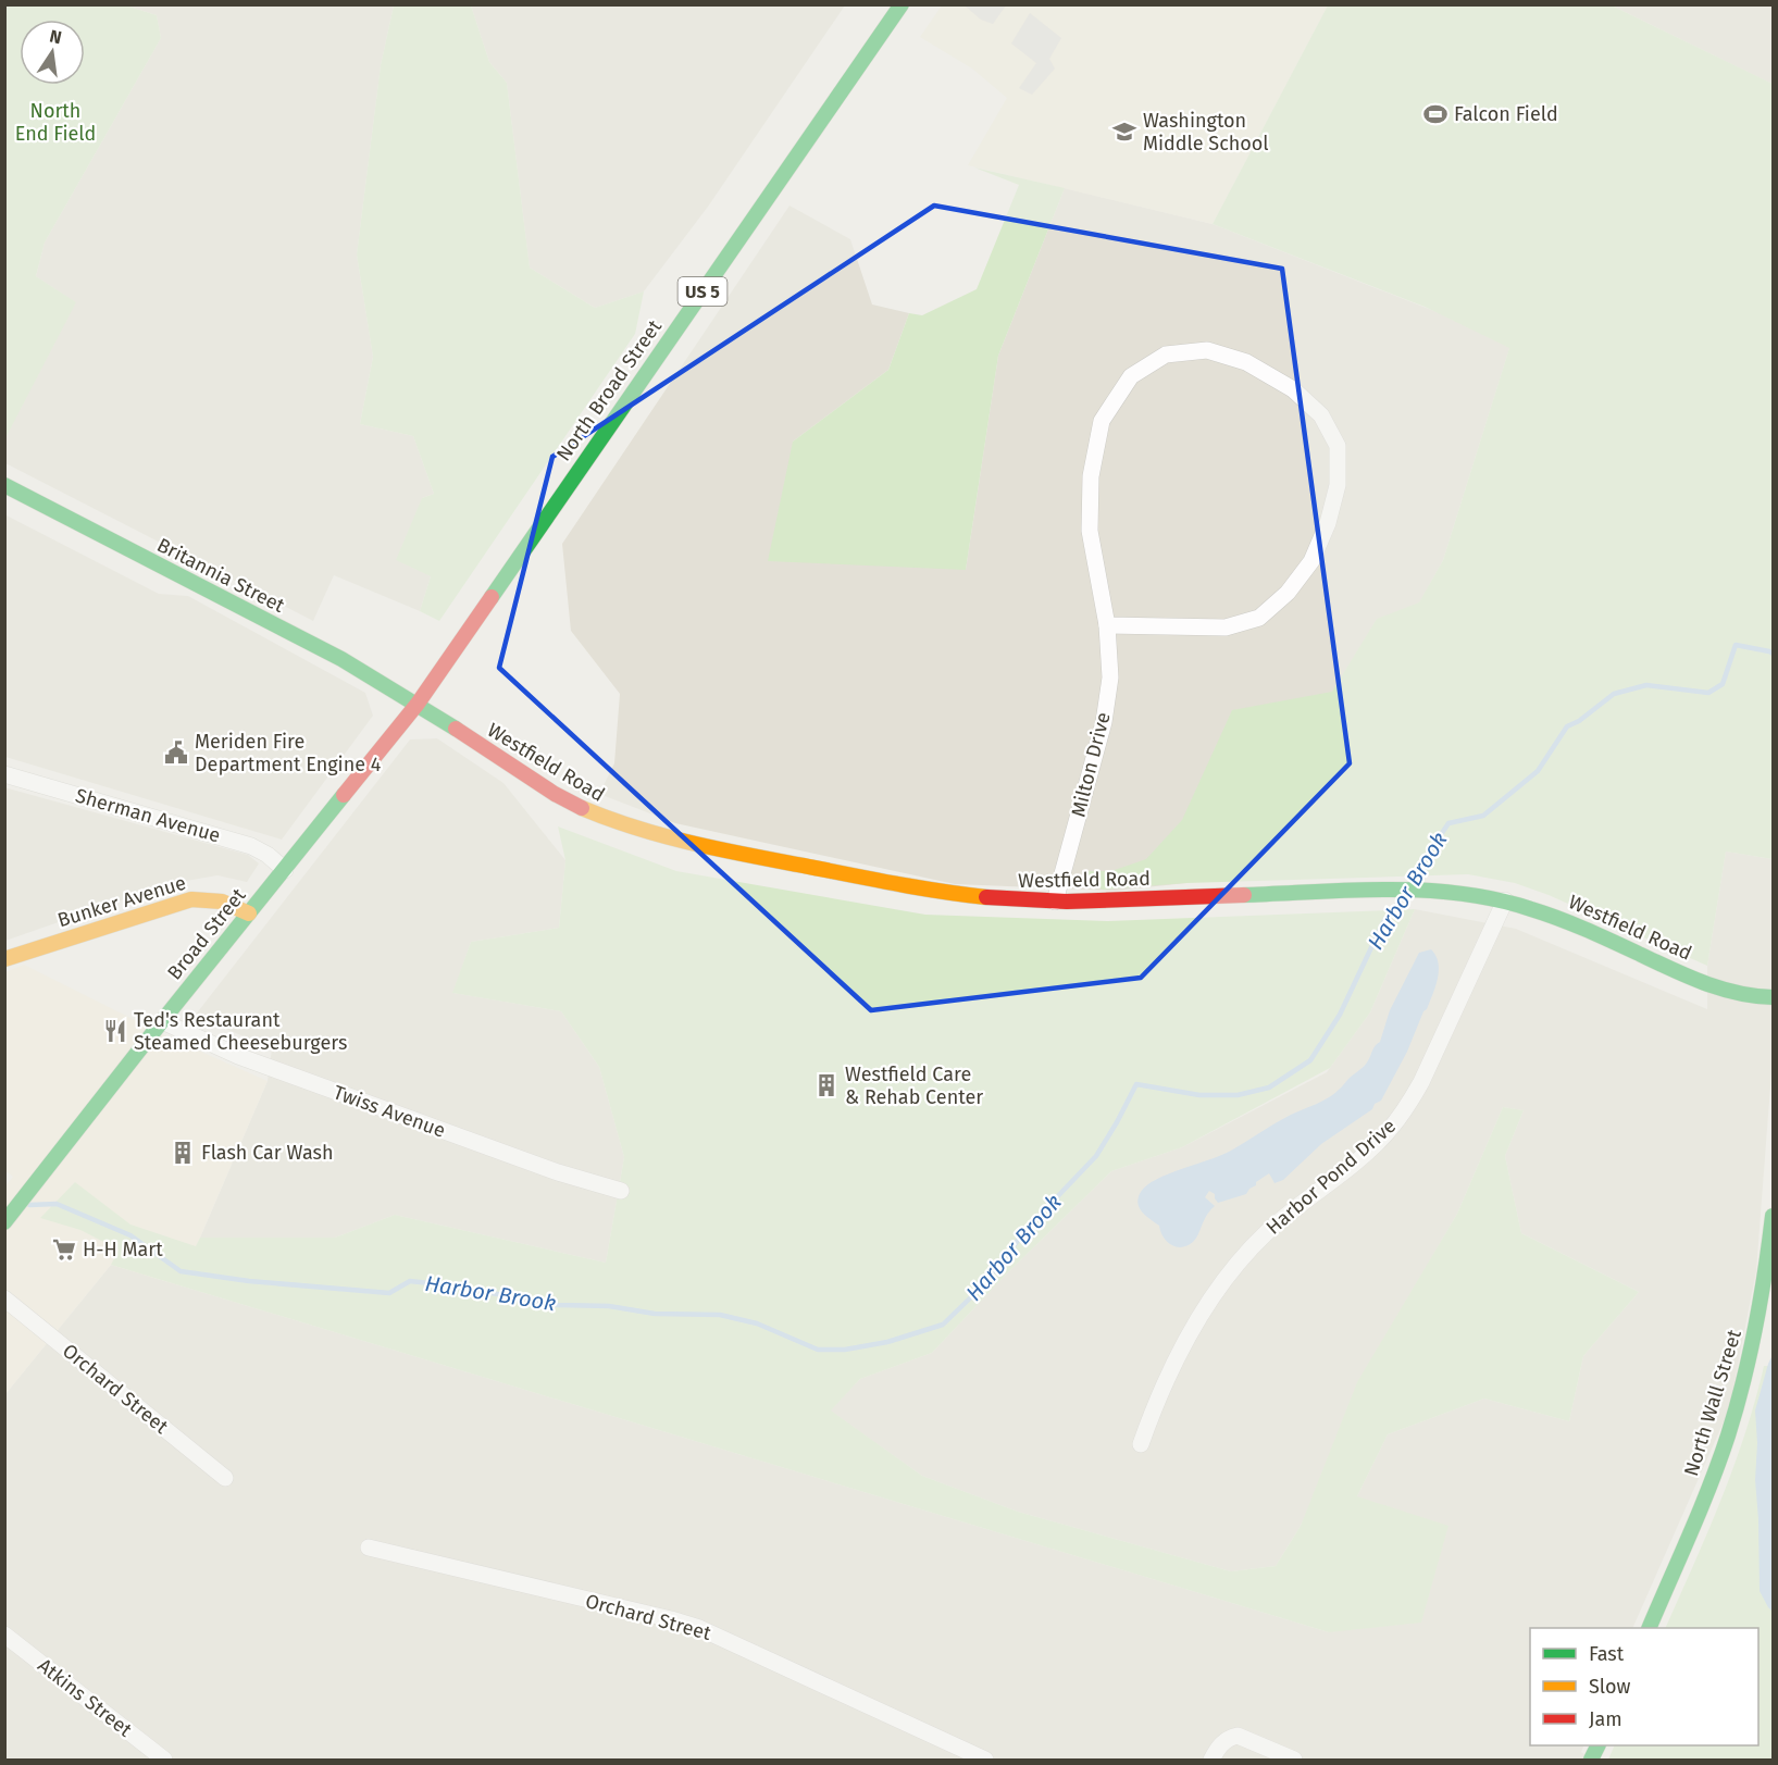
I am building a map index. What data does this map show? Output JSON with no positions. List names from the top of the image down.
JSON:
{
  "streets": {
    "street": [
      "US 5",
      "North Broad Street",
      "Britannia Street",
      "Westfield Road",
      "Milton Drive",
      "Sherman Avenue",
      "Bunker Avenue",
      "Broad Street",
      "Twiss Avenue",
      "Harbor Pond Drive",
      "Orchard Street",
      "North Wall Street",
      "Atkins Street"
    ]
  },
  "crossings": [
    ["North Broad Street", "Britannia Street"],
    ["North Broad Street", "Westfield Road"],
    ["North Broad Street", "Broad Street"],
    ["Britannia Street", "Westfield Road"],
    ["Britannia Street", "Broad Street"],
    ["Westfield Road", "Milton Drive"],
    ["Westfield Road", "Broad Street"],
    ["Westfield Road", "Harbor Pond Drive"],
    ["Sherman Avenue", "Broad Street"],
    ["Bunker Avenue", "Broad Street"],
    ["Broad Street", "Twiss Avenue"]
  ],
  "water": ["Harbor Brook"],
  "parks": ["North End Field"],
  "places": {
    "sports": ["Falcon Field"],
    "school or university": ["Washington Middle School"],
    "public building": ["Meriden Fire Department Engine 4"],
    "restaurant": ["Ted's Restaurant Steamed Cheeseburgers"],
    "building": ["Westfield Care & Rehab Center", "Flash Car Wash"],
    "supermarket": ["H-H Mart"]
  },
  "legend": ["Fast", "Slow", "Jam"],
  "north": "top"
}
